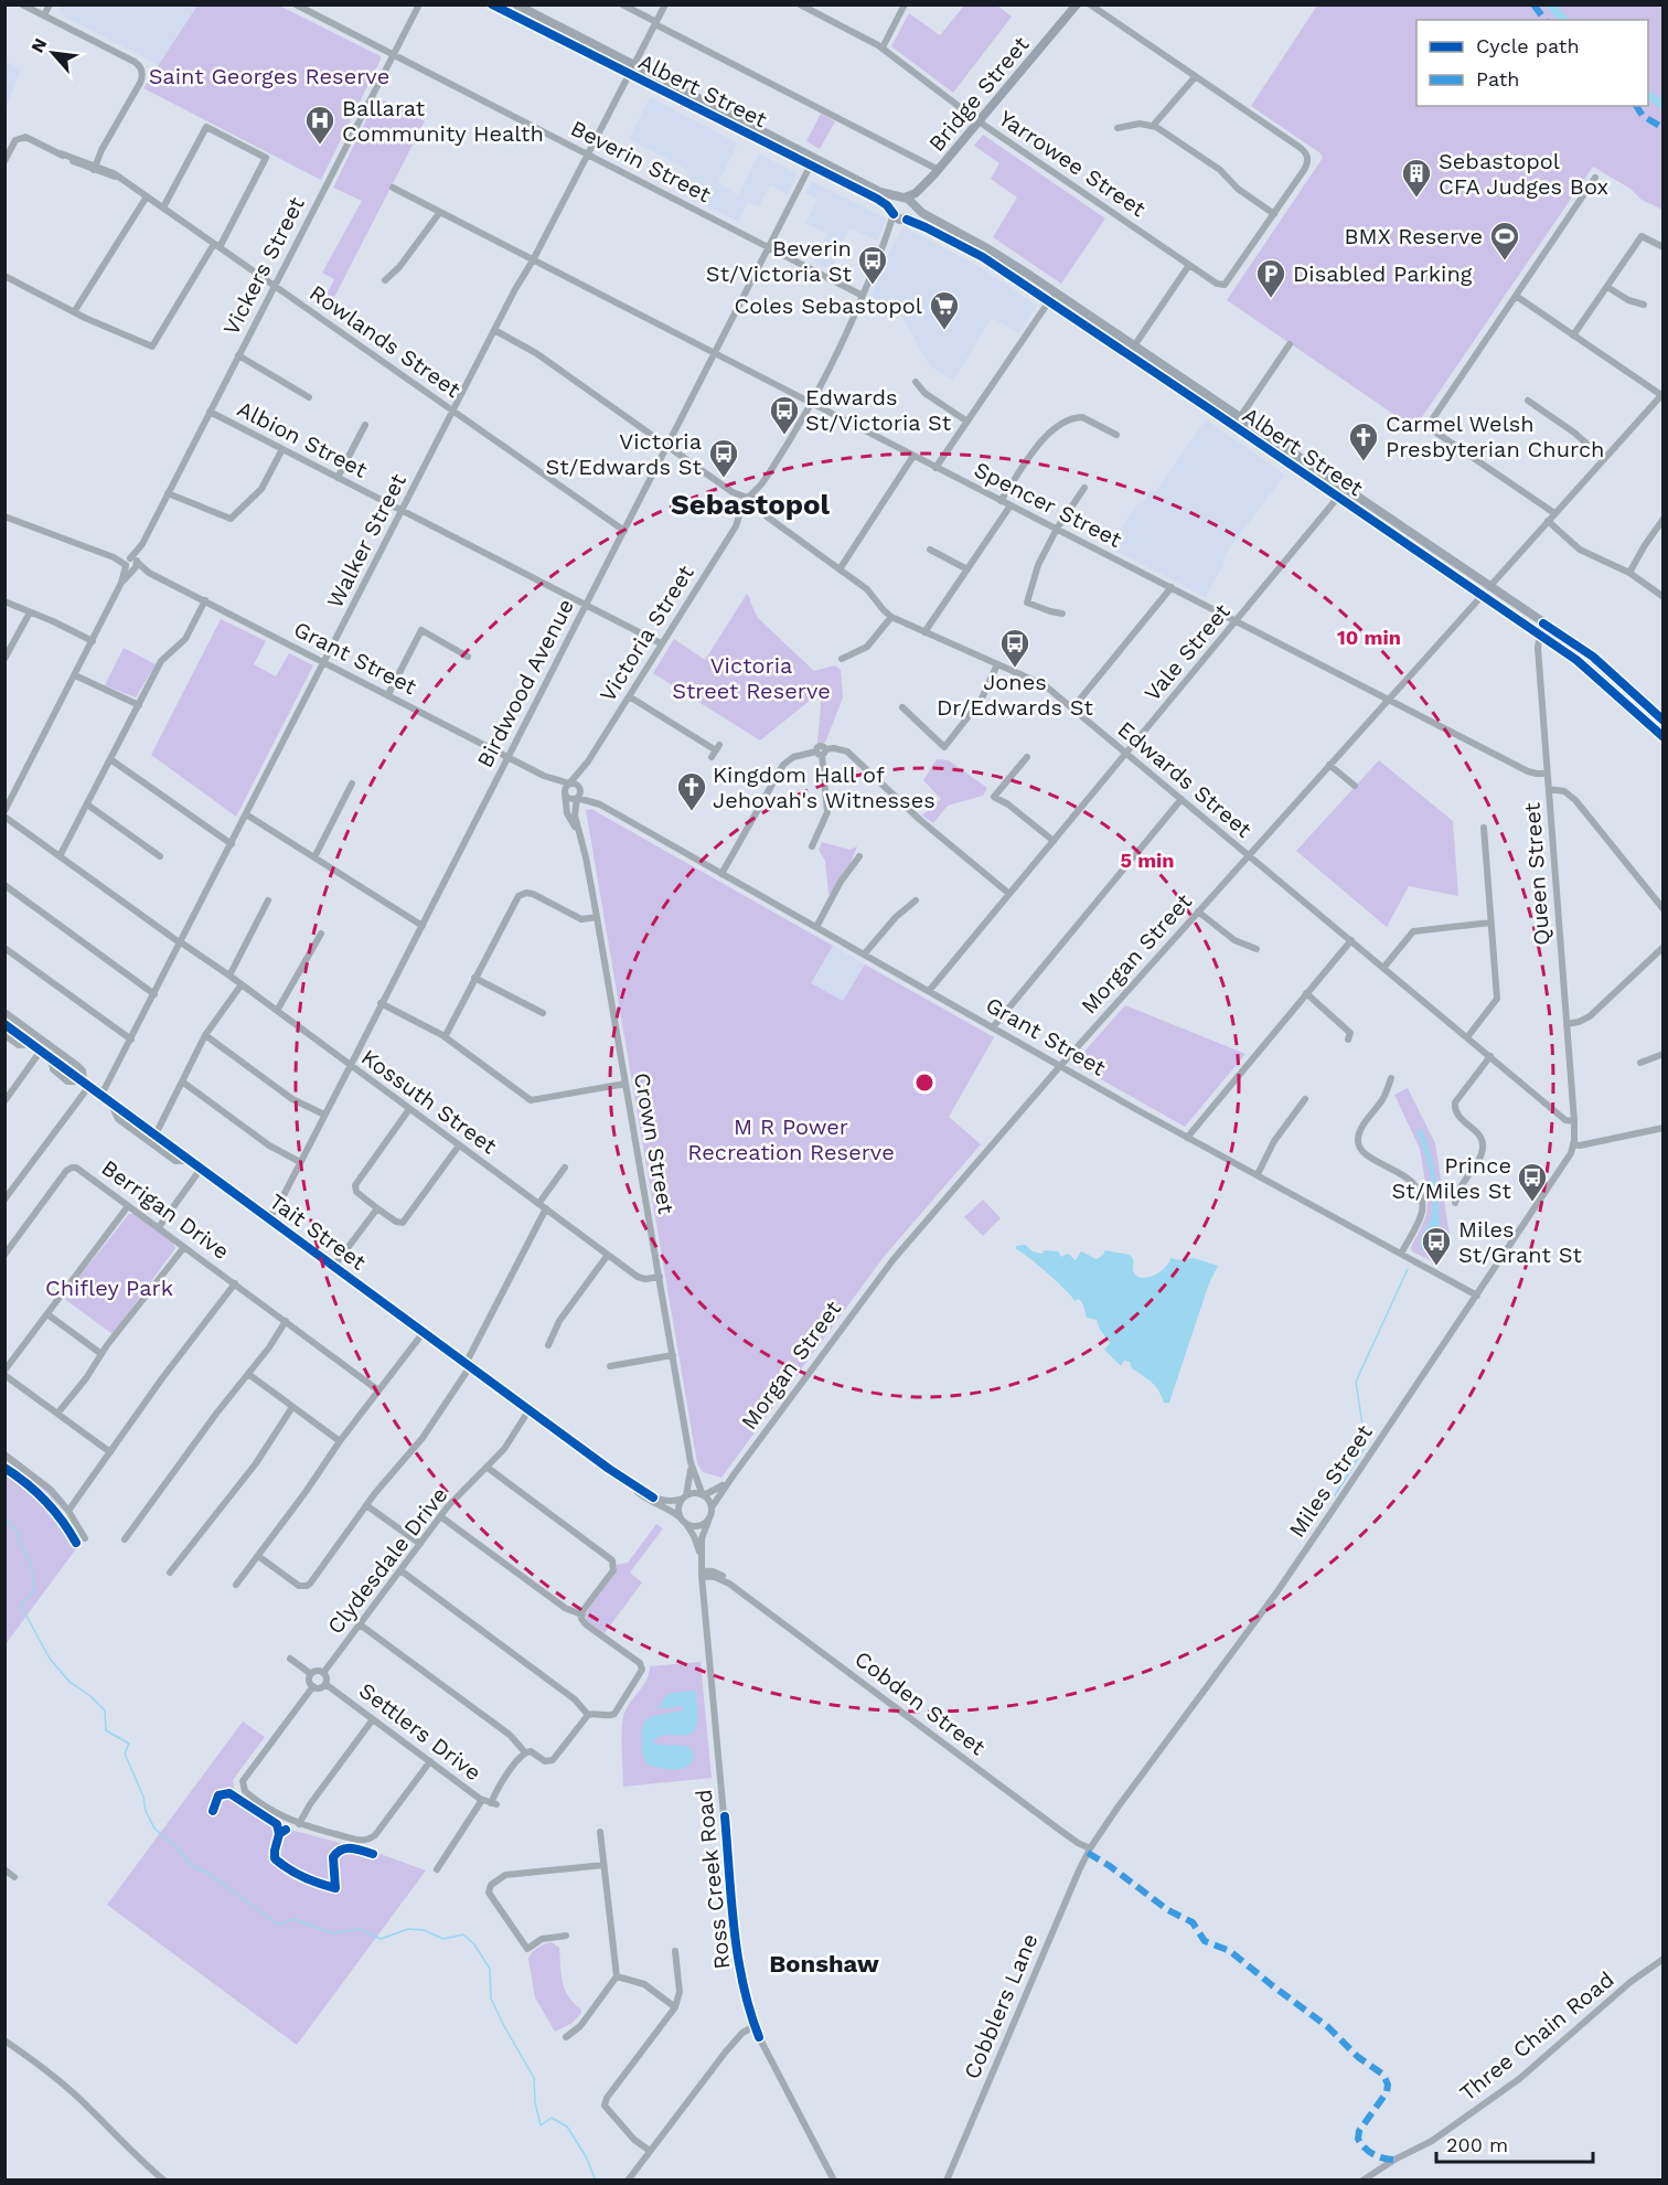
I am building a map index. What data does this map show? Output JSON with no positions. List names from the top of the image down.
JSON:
{
  "streets": {
    "highway": ["Albert Street"],
    "main road": ["Bridge Street"],
    "street": [
      "Beverin Street",
      "Yarrowee Street",
      "Vickers Street",
      "Rowlands Street",
      "Albion Street",
      "Spencer Street",
      "Walker Street",
      "Victoria Street",
      "Vale Street",
      "Grant Street",
      "Birdwood Avenue",
      "Edwards Street",
      "Queen Street",
      "Morgan Street",
      "Kossuth Street",
      "Crown Street",
      "Berrigan Drive",
      "Tait Street",
      "Miles Street",
      "Clydesdale Drive",
      "Cobden Street",
      "Settlers Drive",
      "Ross Creek Road",
      "Cobblers Lane",
      "Three Chain Road"
    ]
  },
  "crossings": [
    ["Albert Street", "Walker Street"],
    ["Albert Street", "Vale Street"],
    ["Albert Street", "Birdwood Avenue"],
    ["Albert Street", "Queen Street"],
    ["Albert Street", "Morgan Street"],
    ["Bridge Street", "Yarrowee Street"],
    ["Beverin Street", "Vickers Street"],
    ["Beverin Street", "Walker Street"],
    ["Beverin Street", "Birdwood Avenue"],
    ["Vickers Street", "Rowlands Street"],
    ["Vickers Street", "Albion Street"],
    ["Vickers Street", "Grant Street"],
    ["Rowlands Street", "Walker Street"],
    ["Rowlands Street", "Birdwood Avenue"],
    ["Albion Street", "Walker Street"],
    ["Albion Street", "Victoria Street"],
    ["Albion Street", "Birdwood Avenue"],
    ["Spencer Street", "Walker Street"],
    ["Spencer Street", "Vale Street"],
    ["Spencer Street", "Birdwood Avenue"],
    ["Spencer Street", "Queen Street"],
    ["Spencer Street", "Morgan Street"],
    ["Walker Street", "Grant Street"],
    ["Walker Street", "Kossuth Street"],
    ["Walker Street", "Tait Street"],
    ["Victoria Street", "Grant Street"],
    ["Victoria Street", "Edwards Street"],
    ["Victoria Street", "Crown Street"],
    ["Vale Street", "Grant Street"],
    ["Vale Street", "Edwards Street"],
    ["Grant Street", "Birdwood Avenue"],
    ["Grant Street", "Morgan Street"],
    ["Grant Street", "Crown Street"],
    ["Grant Street", "Miles Street"],
    ["Birdwood Avenue", "Kossuth Street"],
    ["Birdwood Avenue", "Tait Street"],
    ["Edwards Street", "Queen Street"],
    ["Edwards Street", "Morgan Street"],
    ["Edwards Street", "Miles Street"],
    ["Queen Street", "Miles Street"],
    ["Morgan Street", "Crown Street"],
    ["Morgan Street", "Tait Street"],
    ["Kossuth Street", "Crown Street"],
    ["Crown Street", "Tait Street"],
    ["Tait Street", "Clydesdale Drive"],
    ["Miles Street", "Cobden Street"],
    ["Miles Street", "Cobblers Lane"],
    ["Clydesdale Drive", "Settlers Drive"],
    ["Cobden Street", "Ross Creek Road"],
    ["Cobden Street", "Cobblers Lane"]
  ],
  "districts": ["Sebastopol", "Bonshaw"],
  "parks": [
    "Saint Georges Reserve",
    "Victoria Street Reserve",
    "M R Power Recreation Reserve",
    "Chifley Park"
  ],
  "places": {
    "hospital": ["Ballarat Community Health"],
    "building": ["Sebastopol CFA Judges Box"],
    "sports": ["BMX Reserve"],
    "bus stop": [
      "Beverin St/Victoria St",
      "Edwards St/Victoria St",
      "Victoria St/Edwards St",
      "Jones Dr/Edwards St",
      "Prince St/Miles St",
      "Miles St/Grant St"
    ],
    "parking": ["Disabled Parking"],
    "supermarket": ["Coles Sebastopol"],
    "church": ["Carmel Welsh Presbyterian Church", "Kingdom Hall of Jehovah's Witnesses"]
  },
  "legend": ["Cycle path", "Path"],
  "scale_bar": "200 m",
  "north": "top left",
  "rings": ["10 min", "5 min"]
}
